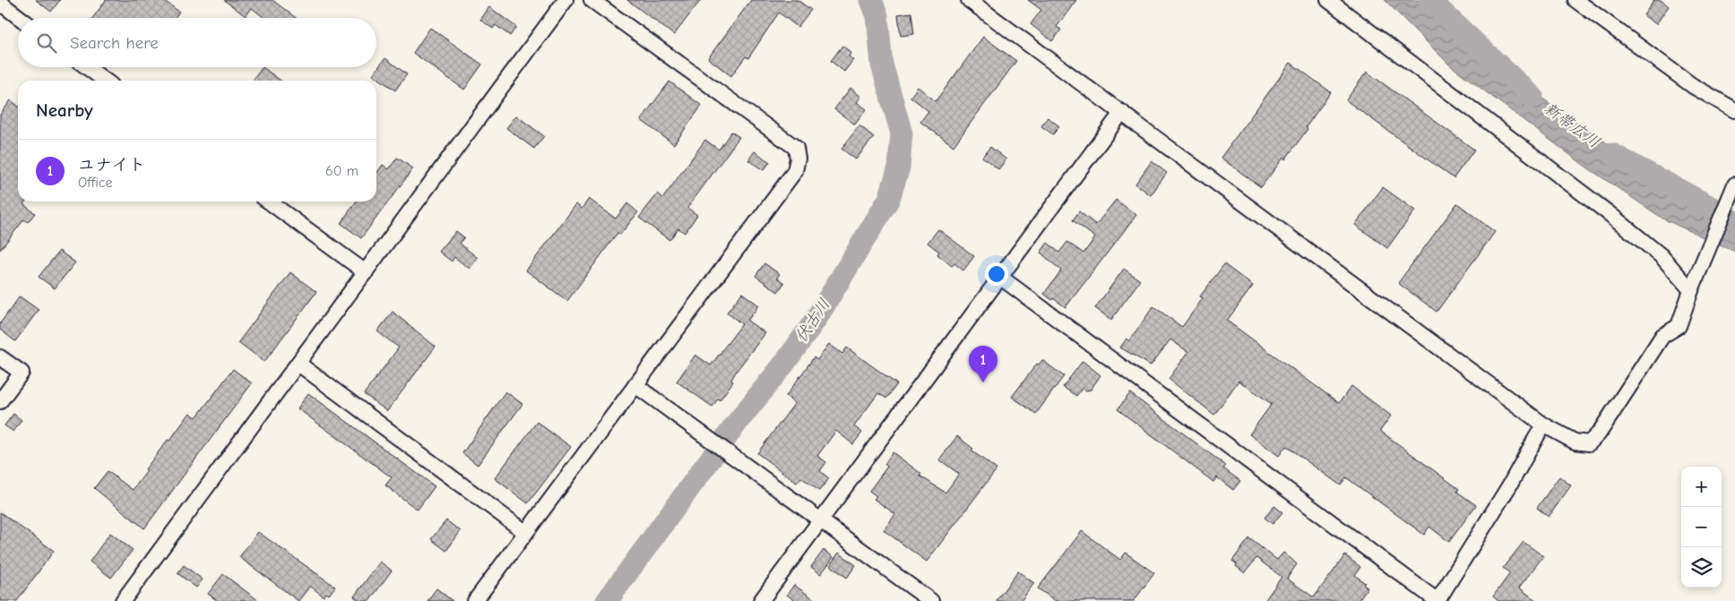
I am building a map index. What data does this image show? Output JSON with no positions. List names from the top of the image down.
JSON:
{
  "water": ["新帯広川", "伏古川"],
  "page": {
    "search": "Search here",
    "heading": "Nearby",
    "list": [
      {
        "mark": "1",
        "name": "ユナイト",
        "note": "Office",
        "value": "60 m"
      }
    ],
    "pins": "1",
    "map_buttons": ["+", "−"]
  }
}
